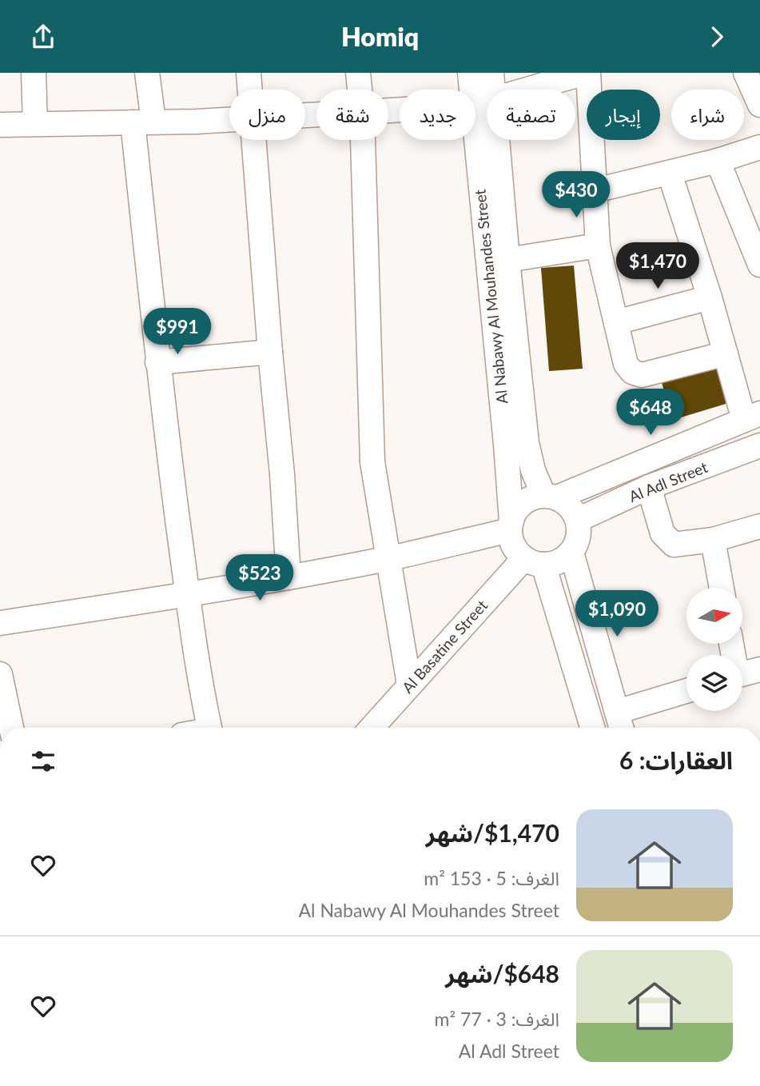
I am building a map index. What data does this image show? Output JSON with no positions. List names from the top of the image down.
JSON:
{
  "streets": {
    "street": ["Al Nabawy Al Mouhandes Street", "Al Adl Street", "Al Basatine Street"]
  },
  "crossings": [
    ["Al Nabawy Al Mouhandes Street", "Al Adl Street"],
    ["Al Nabawy Al Mouhandes Street", "Al Basatine Street"],
    ["Al Adl Street", "Al Basatine Street"]
  ],
  "north": "right",
  "page": {
    "header": "Homiq",
    "chip": [
      "شراء",
      "إيجار",
      "تصفية",
      "جديد",
      "شقة",
      "منزل"
    ],
    "price": [
      "$430",
      "$1,470",
      "$991",
      "$648",
      "$523",
      "$1,090"
    ],
    "heading": "العقارات: 6",
    "list": [
      {
        "name": "$1,470/شهر",
        "note": "الغرف: 5 · 153 m² · Al Nabawy Al Mouhandes Street"
      },
      {
        "name": "$648/شهر",
        "note": "الغرف: 3 · 77 m² · Al Adl Street"
      }
    ]
  }
}
